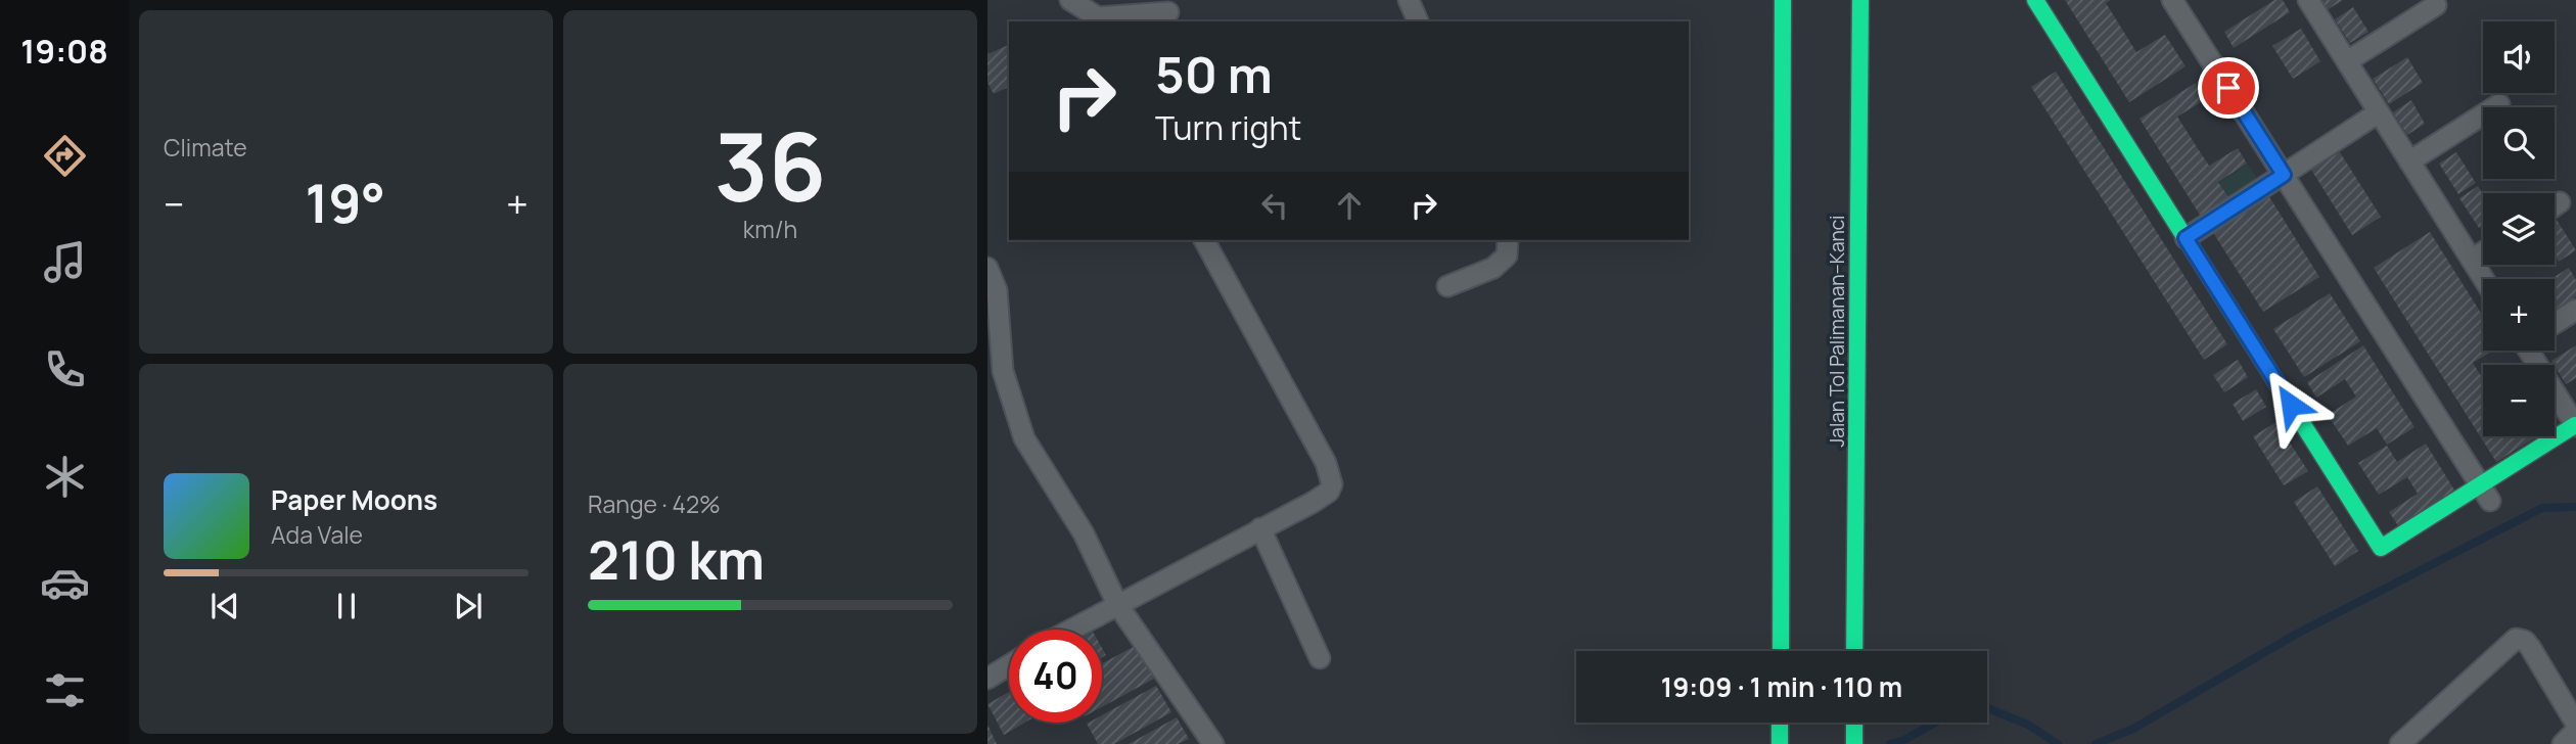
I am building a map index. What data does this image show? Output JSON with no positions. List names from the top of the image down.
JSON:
{
  "streets": {
    "main road": ["Jalan Tol Palimanan–Kanci"]
  },
  "page": {
    "tabs": "19:08",
    "tile": [
      "Climate",
      ["36", "km/h"],
      ["Range · 42%", "210 km"]
    ],
    "map_buttons": ["+", "−"],
    "turn": ["50 m", "Turn right"],
    "heat": ["−", "19°", "+"],
    "song": ["Paper Moons", "Ada Vale"],
    "limit": "40",
    "trip": "19:09 · 1 min · 110 m"
  }
}
